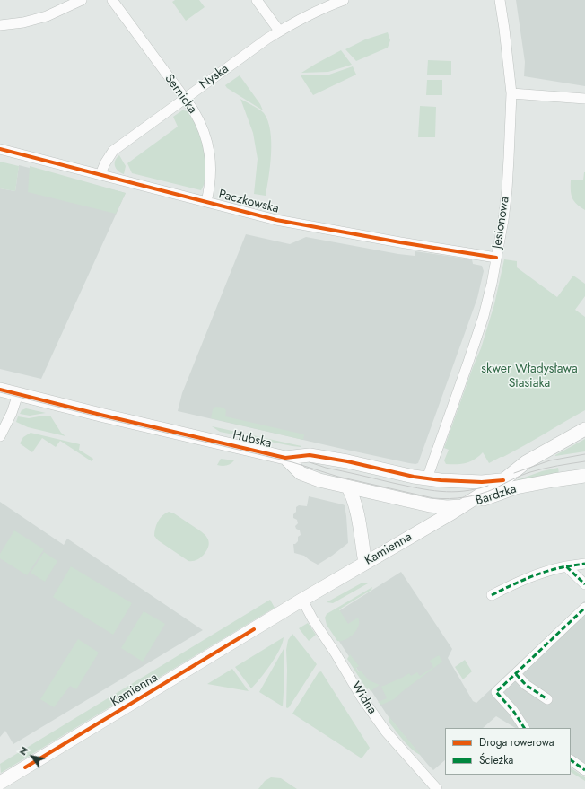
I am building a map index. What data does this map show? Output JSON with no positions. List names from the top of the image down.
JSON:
{
  "streets": {
    "street": [
      "Nyska",
      "Sernicka",
      "Paczkowska",
      "Jesionowa",
      "Hubska",
      "Bardzka",
      "Kamienna",
      "Widna"
    ]
  },
  "crossings": [
    ["Nyska", "Sernicka"],
    ["Nyska", "Paczkowska"],
    ["Sernicka", "Paczkowska"],
    ["Paczkowska", "Jesionowa"],
    ["Jesionowa", "Hubska"],
    ["Hubska", "Bardzka"],
    ["Hubska", "Kamienna"],
    ["Bardzka", "Kamienna"],
    ["Kamienna", "Widna"]
  ],
  "parks": ["skwer Władysława Stasiaka"],
  "legend": ["Droga rowerowa", "Ścieżka"],
  "north": "top left"
}
